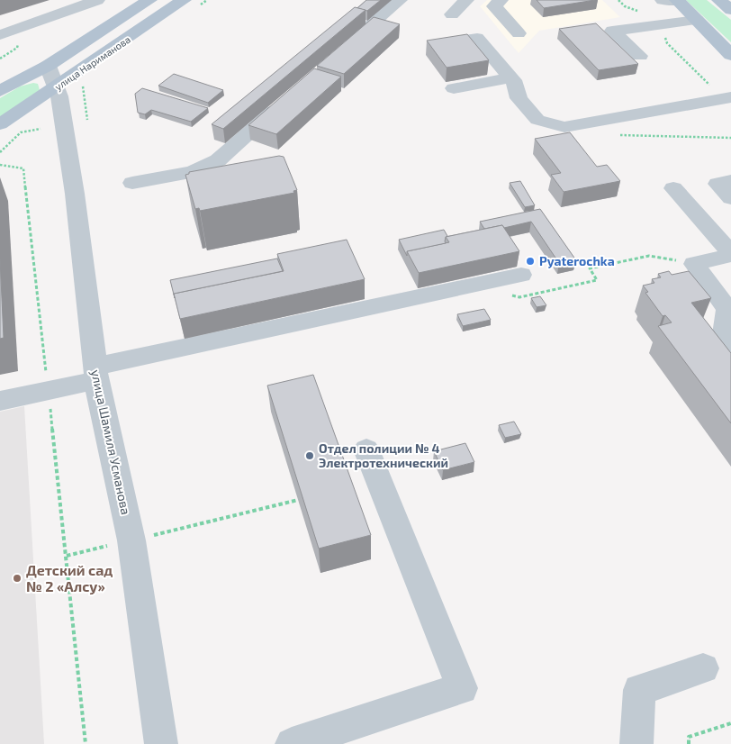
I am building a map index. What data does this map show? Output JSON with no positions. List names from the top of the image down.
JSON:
{
  "streets": {
    "main road": ["улица Нариманова"],
    "street": ["улица Шамиля Усманова"]
  },
  "crossings": [
    ["улица Нариманова", "улица Шамиля Усманова"]
  ],
  "places": ["Pyaterochka", "Отдел полиции № 4 Электротехнический", "Детский сад № 2 «Алсу»"]
}
